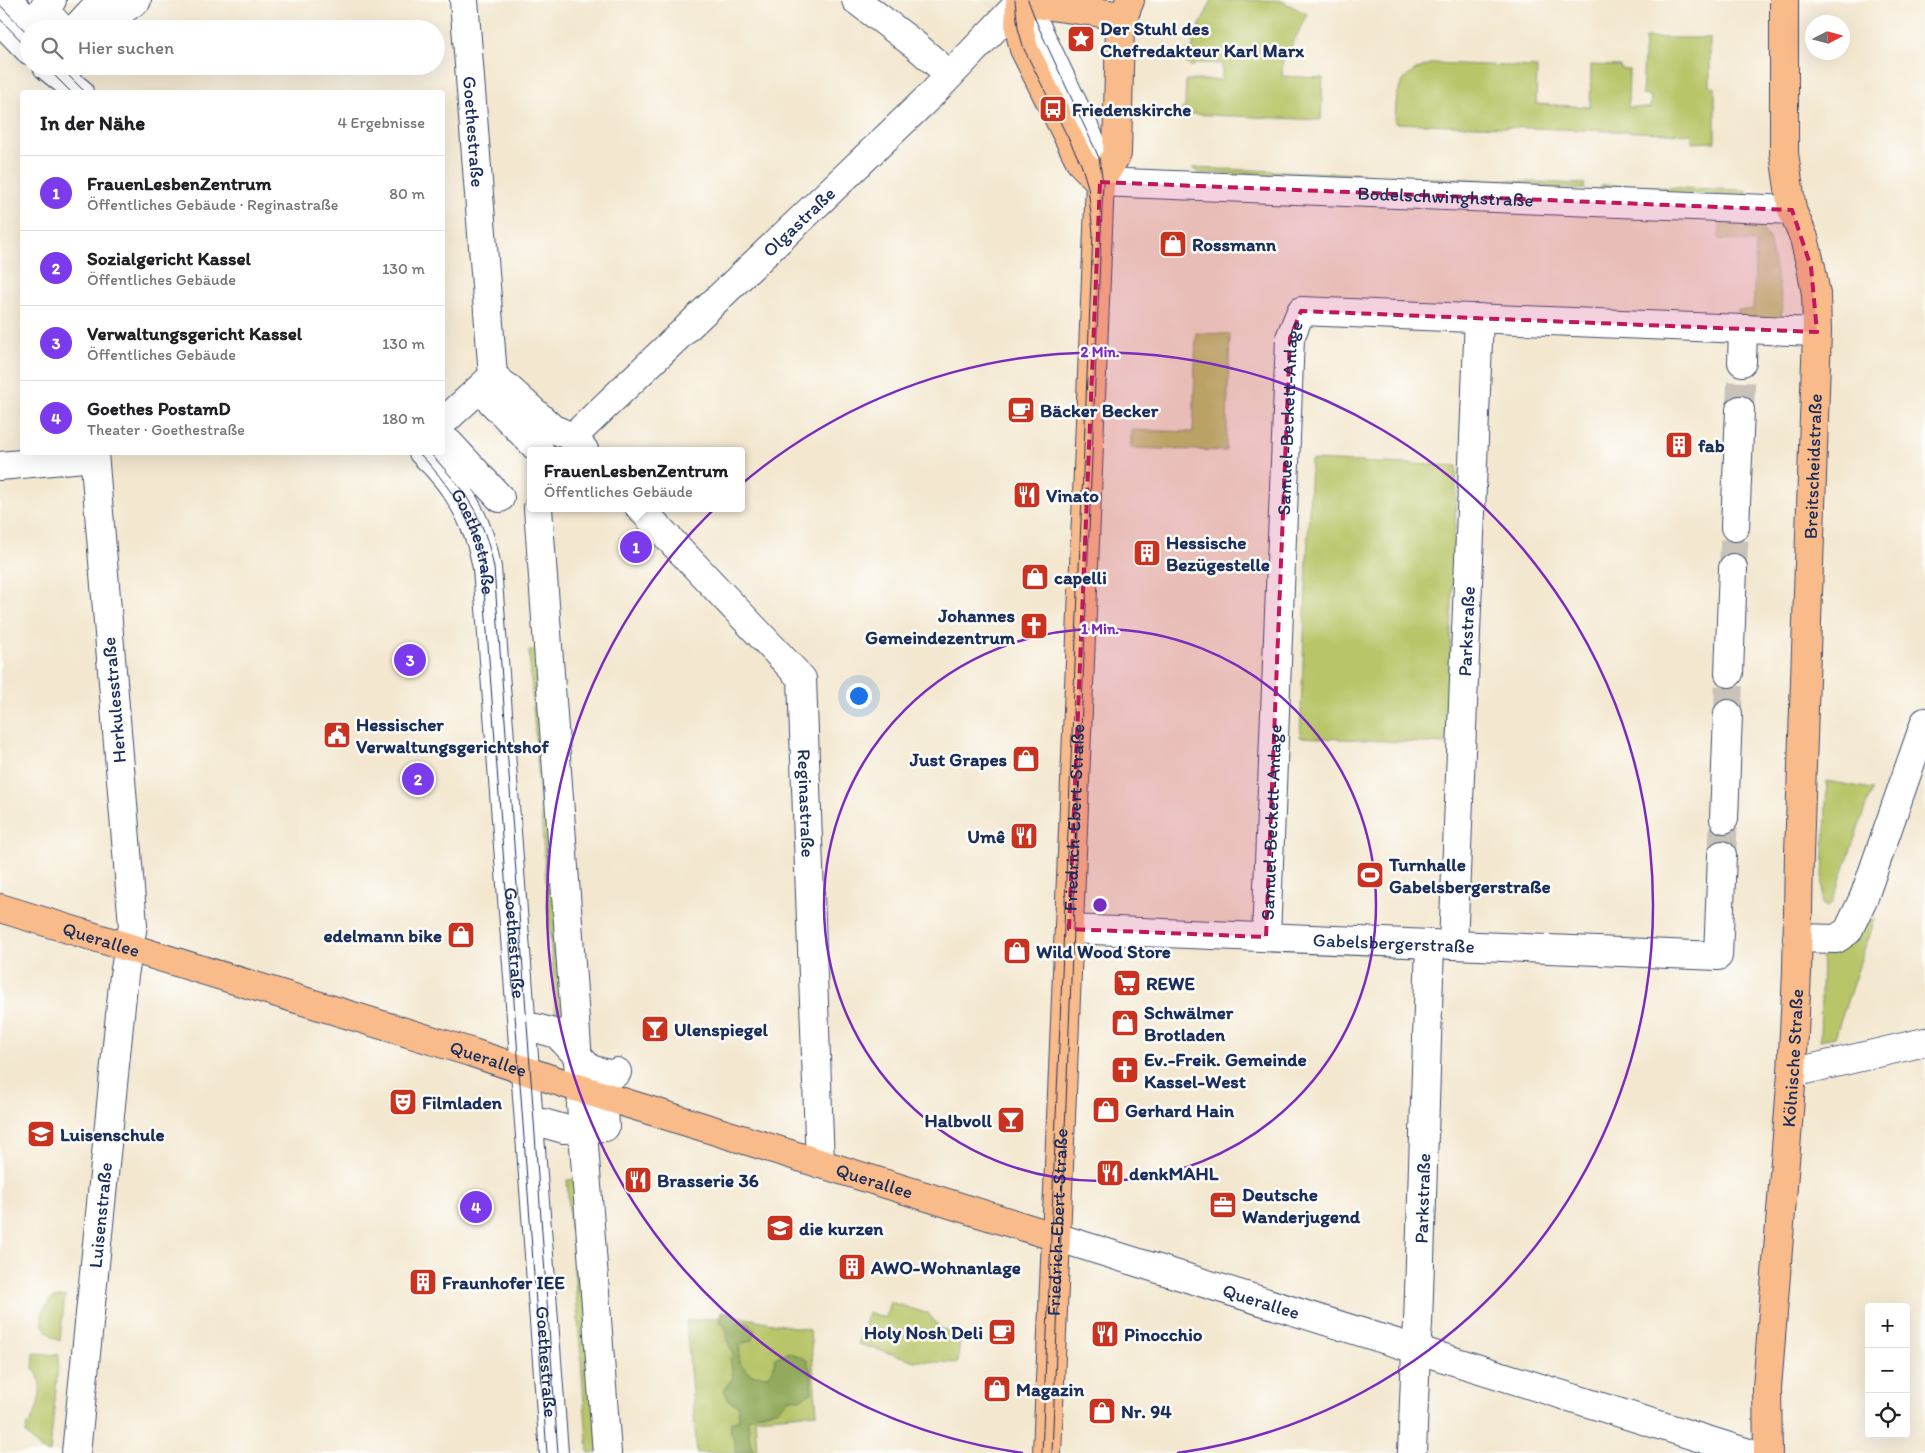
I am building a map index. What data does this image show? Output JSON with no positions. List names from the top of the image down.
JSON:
{
  "streets": {
    "main road": [
      "Breitscheidstraße",
      "Friedrich-Ebert-Straße",
      "Querallee",
      "Kölnische Straße"
    ],
    "street": [
      "Goethestraße",
      "Bodelschwinghstraße",
      "Olgastraße",
      "Samuel-Beckett-Anlage",
      "Parkstraße",
      "Herkulesstraße",
      "Reginastraße",
      "Gabelsbergerstraße",
      "Luisenstraße"
    ]
  },
  "crossings": [
    ["Goethestraße", "Querallee"],
    ["Bodelschwinghstraße", "Breitscheidstraße"],
    ["Bodelschwinghstraße", "Friedrich-Ebert-Straße"],
    ["Samuel-Beckett-Anlage", "Breitscheidstraße"],
    ["Samuel-Beckett-Anlage", "Parkstraße"],
    ["Samuel-Beckett-Anlage", "Gabelsbergerstraße"],
    ["Breitscheidstraße", "Kölnische Straße"],
    ["Parkstraße", "Querallee"],
    ["Parkstraße", "Gabelsbergerstraße"],
    ["Herkulesstraße", "Querallee"],
    ["Herkulesstraße", "Luisenstraße"],
    ["Reginastraße", "Querallee"],
    ["Friedrich-Ebert-Straße", "Querallee"],
    ["Friedrich-Ebert-Straße", "Gabelsbergerstraße"],
    ["Querallee", "Luisenstraße"]
  ],
  "places": {
    "place": ["Der Stuhl des Chefredakteur Karl Marx"],
    "bus stop": ["Friedenskirche"],
    "shop": [
      "Rossmann",
      "capelli",
      "Just Grapes",
      "edelmann bike",
      "Wild Wood Store",
      "Schwälmer Brotladen",
      "Gerhard Hain",
      "Magazin",
      "Nr. 94"
    ],
    "cafe": ["Bäcker Becker", "Holy Nosh Deli"],
    "building": [
      "fab",
      "Hessische Bezügestelle",
      "AWO-Wohnanlage",
      "Fraunhofer IEE"
    ],
    "restaurant": [
      "Vinato",
      "Umê",
      "denkMAHL",
      "Brasserie 36",
      "Pinocchio"
    ],
    "church": ["Johannes Gemeindezentrum", "Ev.-Freik. Gemeinde Kassel-West"],
    "public building": ["Hessischer Verwaltungsgerichtshof"],
    "sports": ["Turnhalle Gabelsbergerstraße"],
    "supermarket": ["REWE"],
    "bar": ["Ulenspiegel", "Halbvoll"],
    "theatre": ["Filmladen"],
    "school or university": ["Luisenschule", "die kurzen"],
    "office": ["Deutsche Wanderjugend"]
  },
  "north": "right",
  "page": {
    "search": "Hier suchen",
    "heading": ["In der Nähe", "4 Ergebnisse"],
    "list": [
      {
        "mark": "1",
        "name": "FrauenLesbenZentrum",
        "note": "Öffentliches Gebäude · Reginastraße",
        "value": "80 m"
      },
      {
        "mark": "2",
        "name": "Sozialgericht Kassel",
        "note": "Öffentliches Gebäude",
        "value": "130 m"
      },
      {
        "mark": "3",
        "name": "Verwaltungsgericht Kassel",
        "note": "Öffentliches Gebäude",
        "value": "130 m"
      },
      {
        "mark": "4",
        "name": "Goethes PostamD",
        "note": "Theater · Goethestraße",
        "value": "180 m"
      }
    ],
    "popup": ["FrauenLesbenZentrum", "Öffentliches Gebäude"],
    "pins": [
      "1",
      "3",
      "2",
      "4"
    ],
    "map_buttons": ["+", "−"]
  },
  "rings": ["2 Min.", "1 Min."]
}
